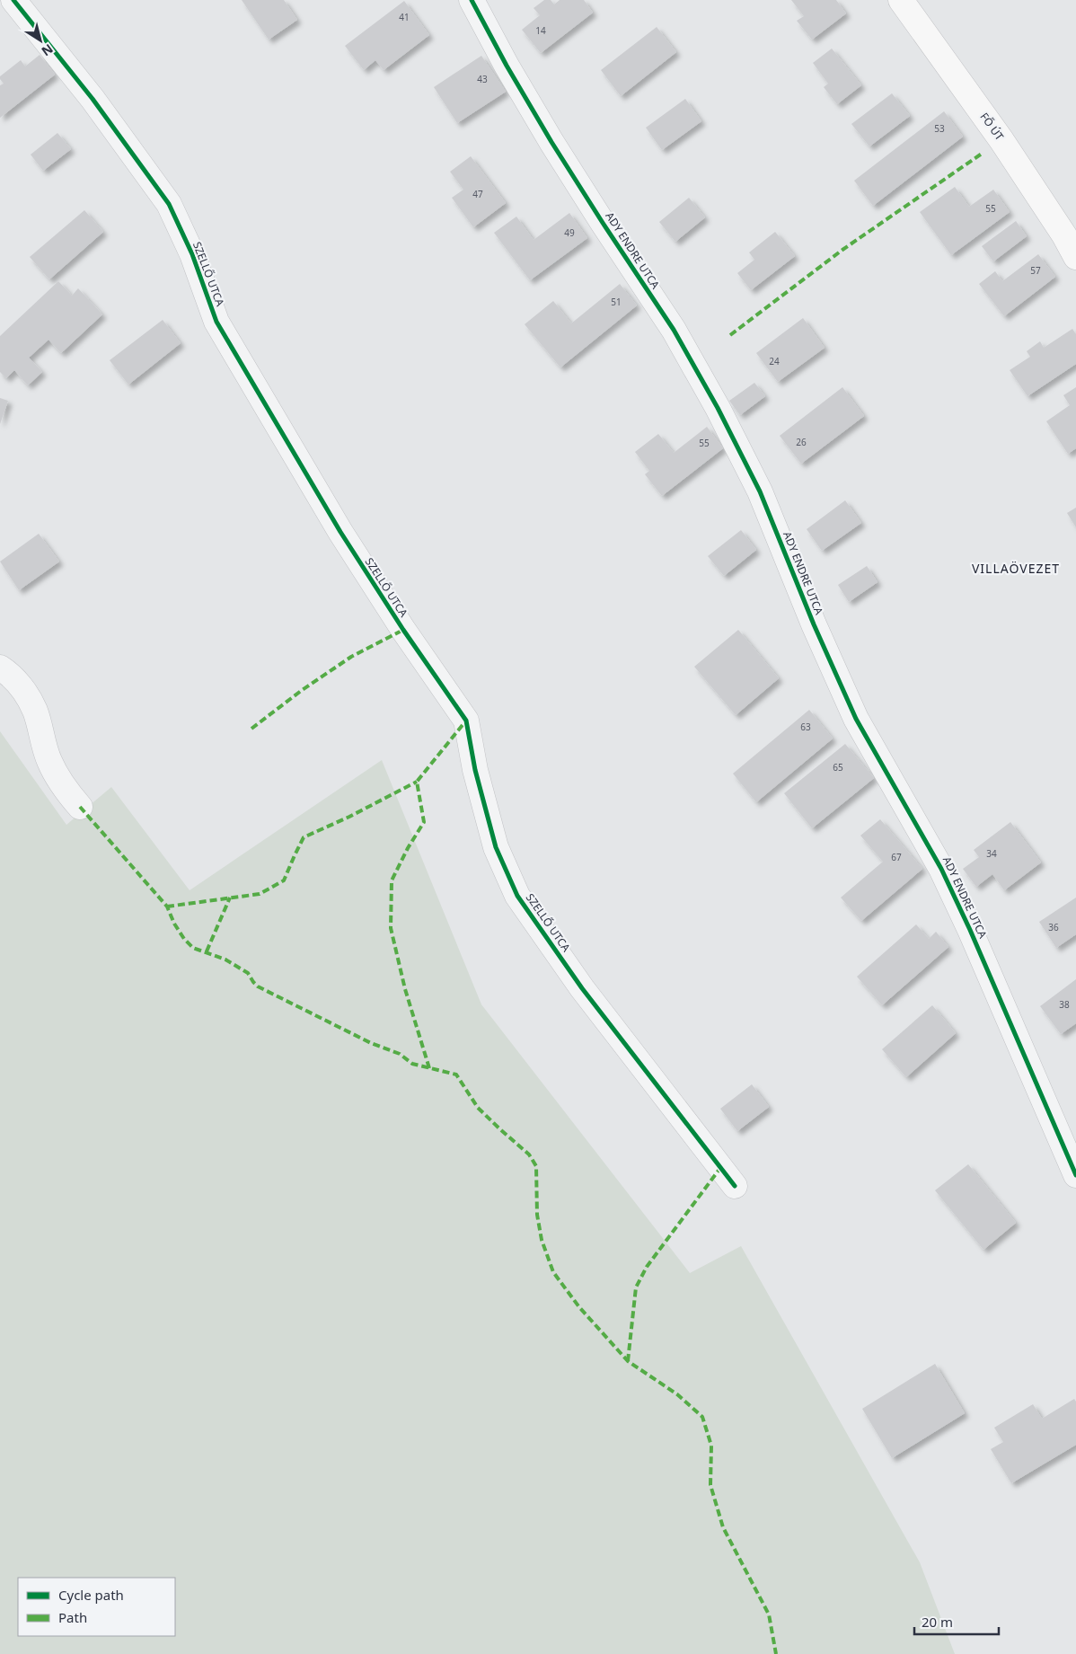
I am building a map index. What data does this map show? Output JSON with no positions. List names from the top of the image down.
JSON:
{
  "streets": {
    "main road": ["FŐ ÚT"],
    "street": ["ADY ENDRE UTCA", "SZELLŐ UTCA"]
  },
  "districts": ["VILLAÖVEZET"],
  "house_numbers": [
    "41",
    "14",
    "43",
    "53",
    "47",
    "55",
    "49",
    "57",
    "51",
    "24",
    "26",
    "55",
    "63",
    "65",
    "34",
    "67",
    "36",
    "38"
  ],
  "legend": ["Cycle path", "Path"],
  "scale_bar": "20 m",
  "north": "bottom right"
}
